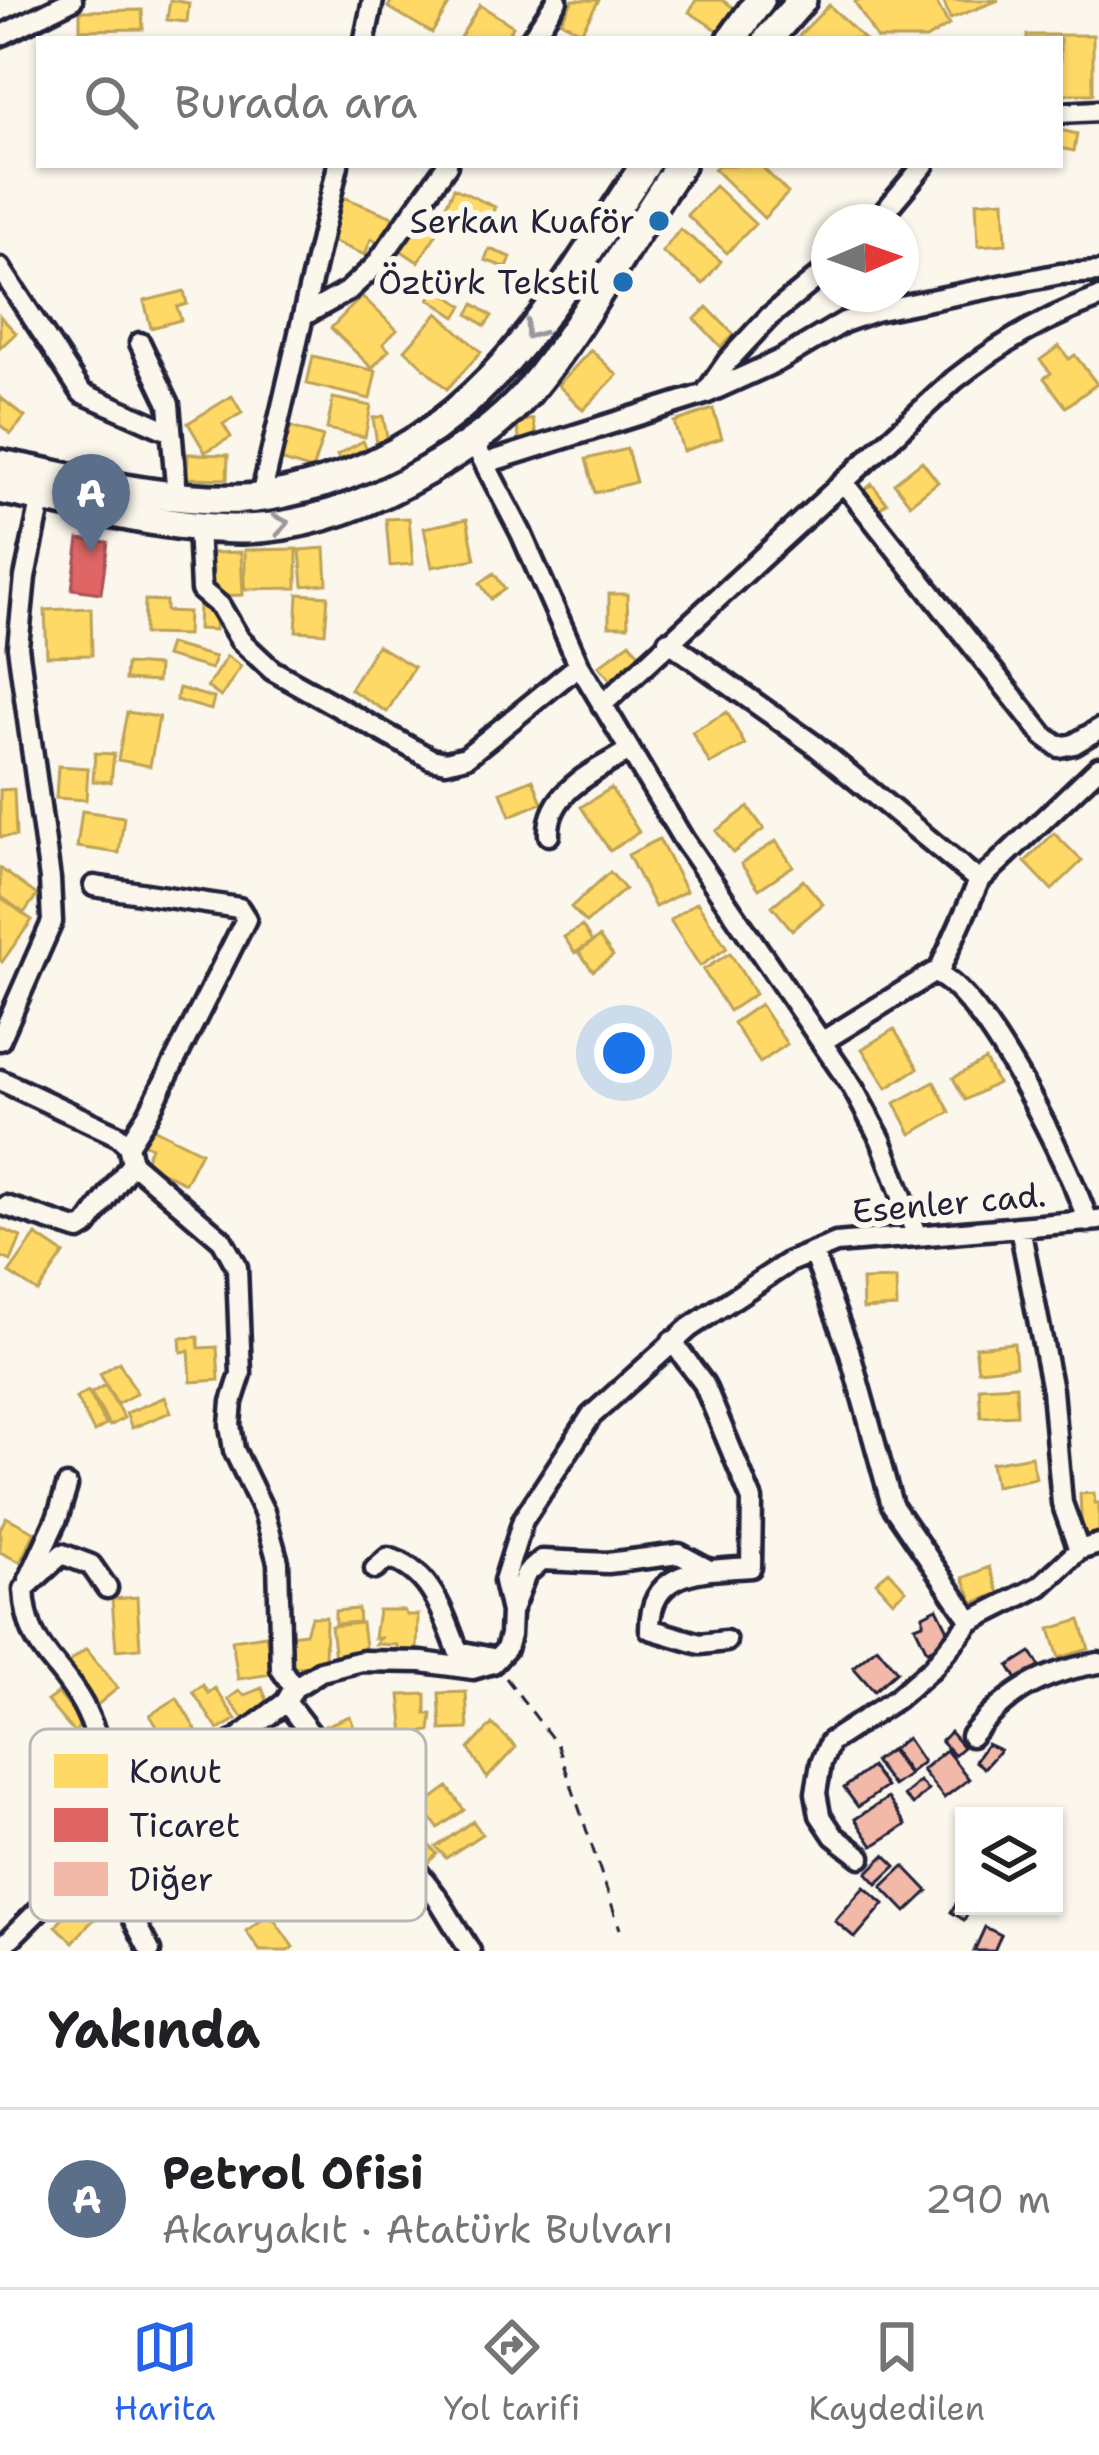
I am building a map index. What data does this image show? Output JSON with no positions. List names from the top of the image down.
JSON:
{
  "streets": {
    "street": ["Esenler cad."]
  },
  "places": ["Serkan Kuaför", "Öztürk Tekstil"],
  "legend": ["Konut", "Ticaret", "Diğer"],
  "north": "right",
  "page": {
    "search": "Burada ara",
    "pins": "A",
    "heading": "Yakında",
    "list": [
      {
        "mark": "A",
        "name": "Petrol Ofisi",
        "note": "Akaryakıt · Atatürk Bulvarı",
        "value": "290 m"
      }
    ],
    "nav": ["Harita", "Yol tarifi", "Kaydedilen"]
  }
}
